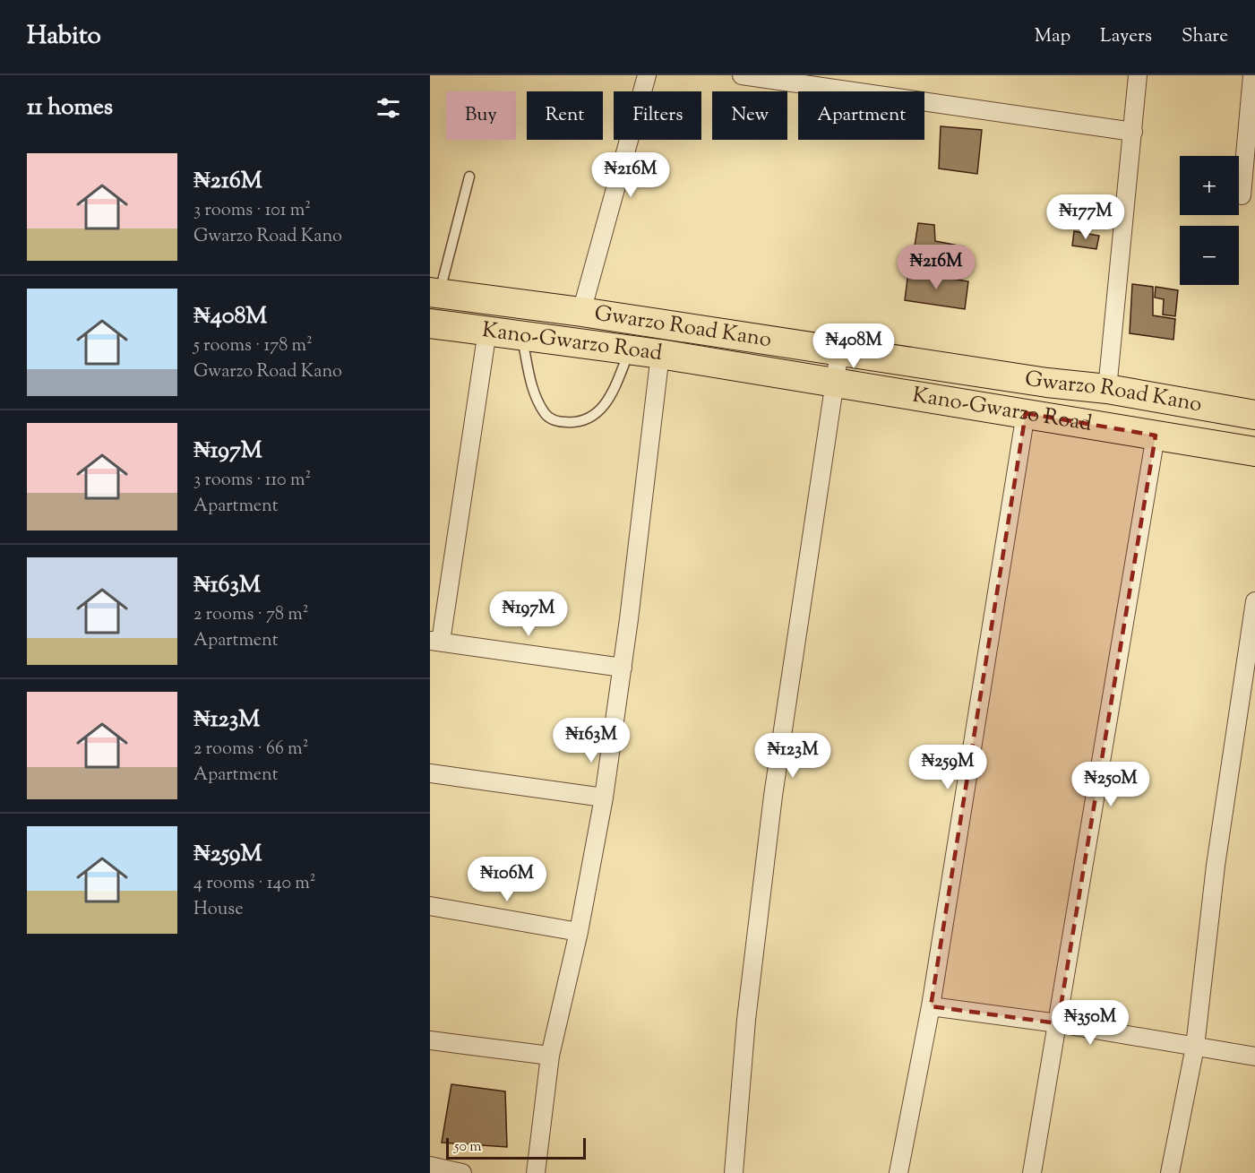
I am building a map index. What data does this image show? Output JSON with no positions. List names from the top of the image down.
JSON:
{
  "streets": {
    "main road": ["Gwarzo Road Kano", "Kano-Gwarzo Road"]
  },
  "scale_bar": "50 m",
  "page": {
    "header": "Habito",
    "nav": ["Map", "Layers", "Share"],
    "heading": "11 homes",
    "chip": [
      "Buy",
      "Rent",
      "Filters",
      "New",
      "Apartment"
    ],
    "list": [
      {
        "name": "₦216M",
        "note": "3 rooms · 101 m² · Gwarzo Road Kano"
      },
      {
        "name": "₦408M",
        "note": "5 rooms · 178 m² · Gwarzo Road Kano"
      },
      {
        "name": "₦197M",
        "note": "3 rooms · 110 m² · Apartment"
      },
      {
        "name": "₦163M",
        "note": "2 rooms · 78 m² · Apartment"
      },
      {
        "name": "₦123M",
        "note": "2 rooms · 66 m² · Apartment"
      },
      {
        "name": "₦259M",
        "note": "4 rooms · 140 m² · House"
      }
    ],
    "price": [
      "₦216M",
      "₦177M",
      "₦216M",
      "₦408M",
      "₦197M",
      "₦163M",
      "₦123M",
      "₦259M",
      "₦250M",
      "₦106M",
      "₦350M"
    ],
    "map_buttons": ["+", "−"],
    "scale": "50 m"
  }
}
